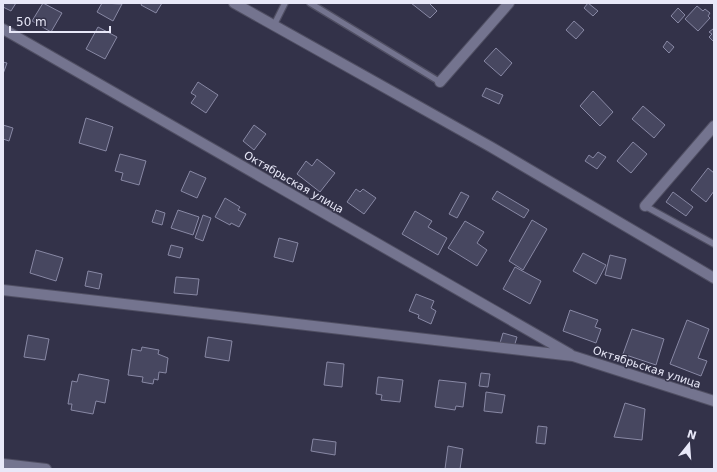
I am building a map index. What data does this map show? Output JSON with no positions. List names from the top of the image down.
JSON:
{
  "streets": {
    "street": ["Октябрьская улица"]
  },
  "scale_bar": "50 m",
  "north": "top"
}
